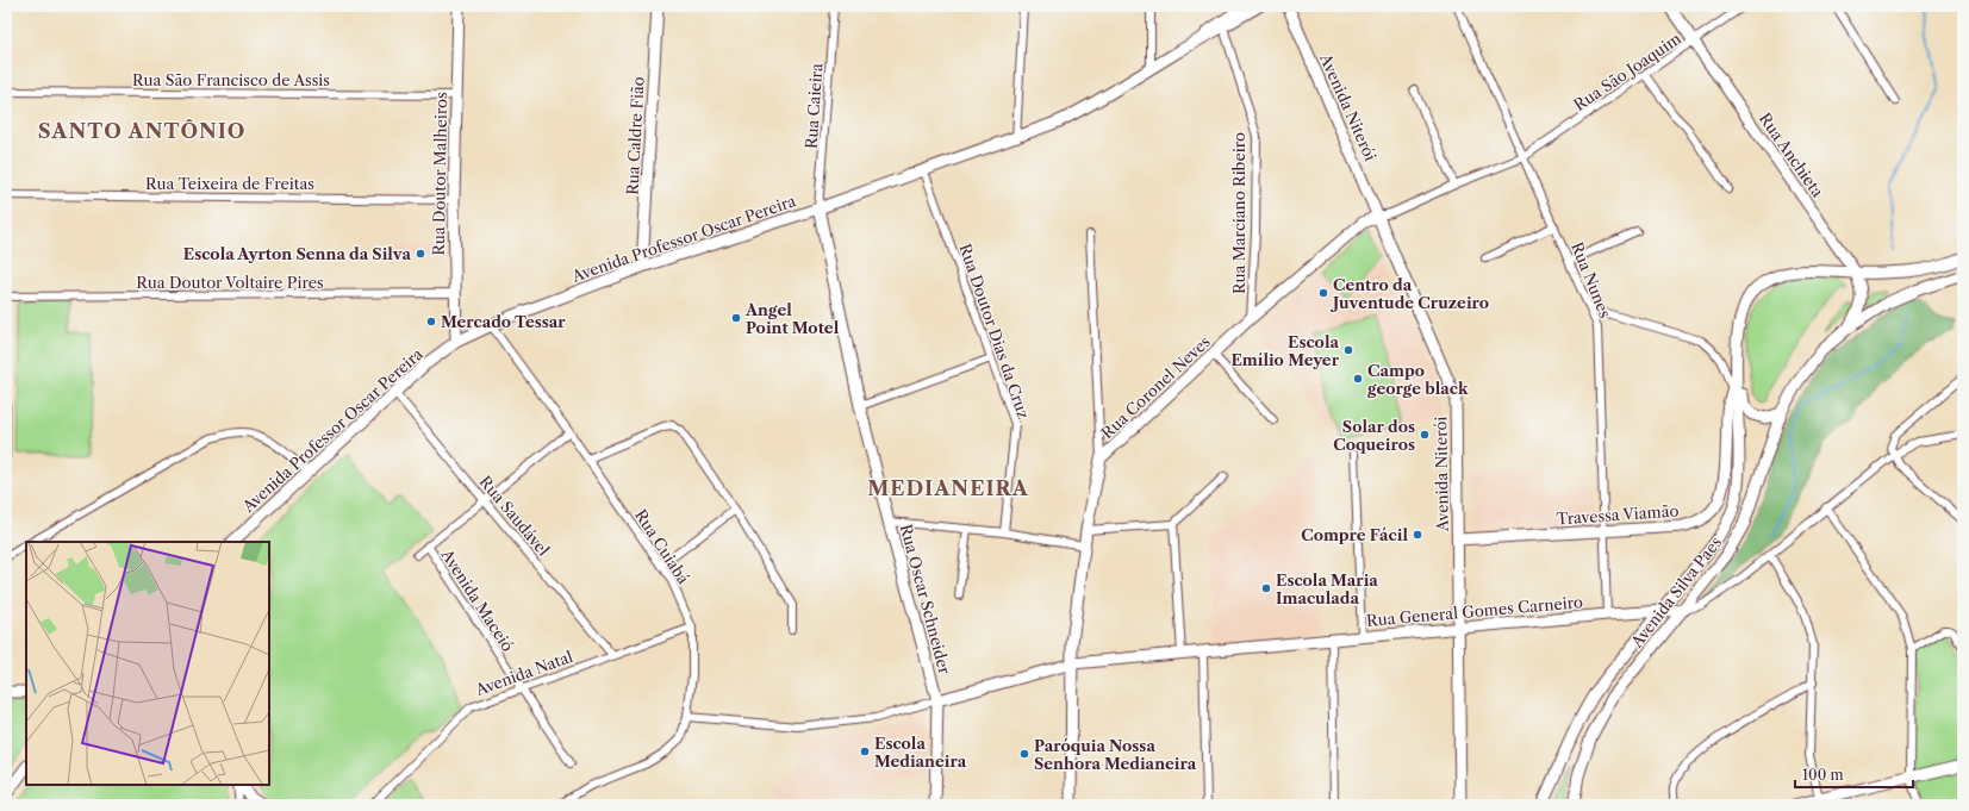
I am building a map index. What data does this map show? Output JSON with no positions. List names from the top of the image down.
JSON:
{
  "streets": {
    "main road": [
      "Avenida Niterói",
      "Rua Caldre Fião",
      "Rua Anchieta",
      "Rua Doutor Malheiros",
      "Avenida Professor Oscar Pereira",
      "Rua Coronel Neves",
      "Travessa Viamão",
      "Avenida Silva Paes",
      "Rua Oscar Schneider",
      "Rua General Gomes Carneiro"
    ],
    "street": [
      "Rua São Joaquim",
      "Rua São Francisco de Assis",
      "Rua Caieira",
      "Rua Teixeira de Freitas",
      "Rua Marciano Ribeiro",
      "Rua Nunes",
      "Rua Doutor Voltaire Pires",
      "Rua Doutor Dias da Cruz",
      "Rua Saudável",
      "Rua Cuiabá",
      "Avenida Maceió",
      "Avenida Natal"
    ]
  },
  "crossings": [
    ["Rua São Joaquim", "Rua Anchieta"],
    ["Rua São Joaquim", "Rua Nunes"],
    ["Rua São Joaquim", "Rua Coronel Neves"],
    ["Rua São Francisco de Assis", "Rua Doutor Malheiros"],
    ["Rua Caieira", "Avenida Professor Oscar Pereira"],
    ["Rua Caieira", "Rua Oscar Schneider"],
    ["Avenida Niterói", "Rua Coronel Neves"],
    ["Avenida Niterói", "Travessa Viamão"],
    ["Avenida Niterói", "Rua General Gomes Carneiro"],
    ["Rua Caldre Fião", "Avenida Professor Oscar Pereira"],
    ["Rua Anchieta", "Avenida Silva Paes"],
    ["Rua Doutor Malheiros", "Rua Teixeira de Freitas"],
    ["Rua Doutor Malheiros", "Avenida Professor Oscar Pereira"],
    ["Rua Doutor Malheiros", "Rua Doutor Voltaire Pires"],
    ["Rua Marciano Ribeiro", "Avenida Professor Oscar Pereira"],
    ["Rua Marciano Ribeiro", "Rua Coronel Neves"],
    ["Avenida Professor Oscar Pereira", "Rua Doutor Dias da Cruz"],
    ["Avenida Professor Oscar Pereira", "Rua Saudável"],
    ["Avenida Professor Oscar Pereira", "Rua Cuiabá"],
    ["Avenida Professor Oscar Pereira", "Rua Oscar Schneider"],
    ["Rua Nunes", "Rua Coronel Neves"],
    ["Rua Nunes", "Travessa Viamão"],
    ["Rua Nunes", "Rua General Gomes Carneiro"],
    ["Rua Coronel Neves", "Rua General Gomes Carneiro"],
    ["Travessa Viamão", "Avenida Silva Paes"],
    ["Rua Saudável", "Avenida Natal"],
    ["Rua Cuiabá", "Avenida Natal"],
    ["Avenida Silva Paes", "Rua General Gomes Carneiro"],
    ["Rua Oscar Schneider", "Rua General Gomes Carneiro"],
    ["Avenida Maceió", "Avenida Natal"]
  ],
  "districts": ["SANTO ANTÔNIO", "MEDIANEIRA"],
  "places": [
    "Escola Ayrton Senna da Silva",
    "Centro da Juventude Cruzeiro",
    "Angel Point Motel",
    "Mercado Tessar",
    "Escola Emílio Meyer",
    "Campo george black",
    "Solar dos Coqueiros",
    "Compre Fácil",
    "Escola Maria Imaculada",
    "Escola Medianeira",
    "Paróquia Nossa Senhora Medianeira"
  ],
  "scale_bar": "100 m"
}
